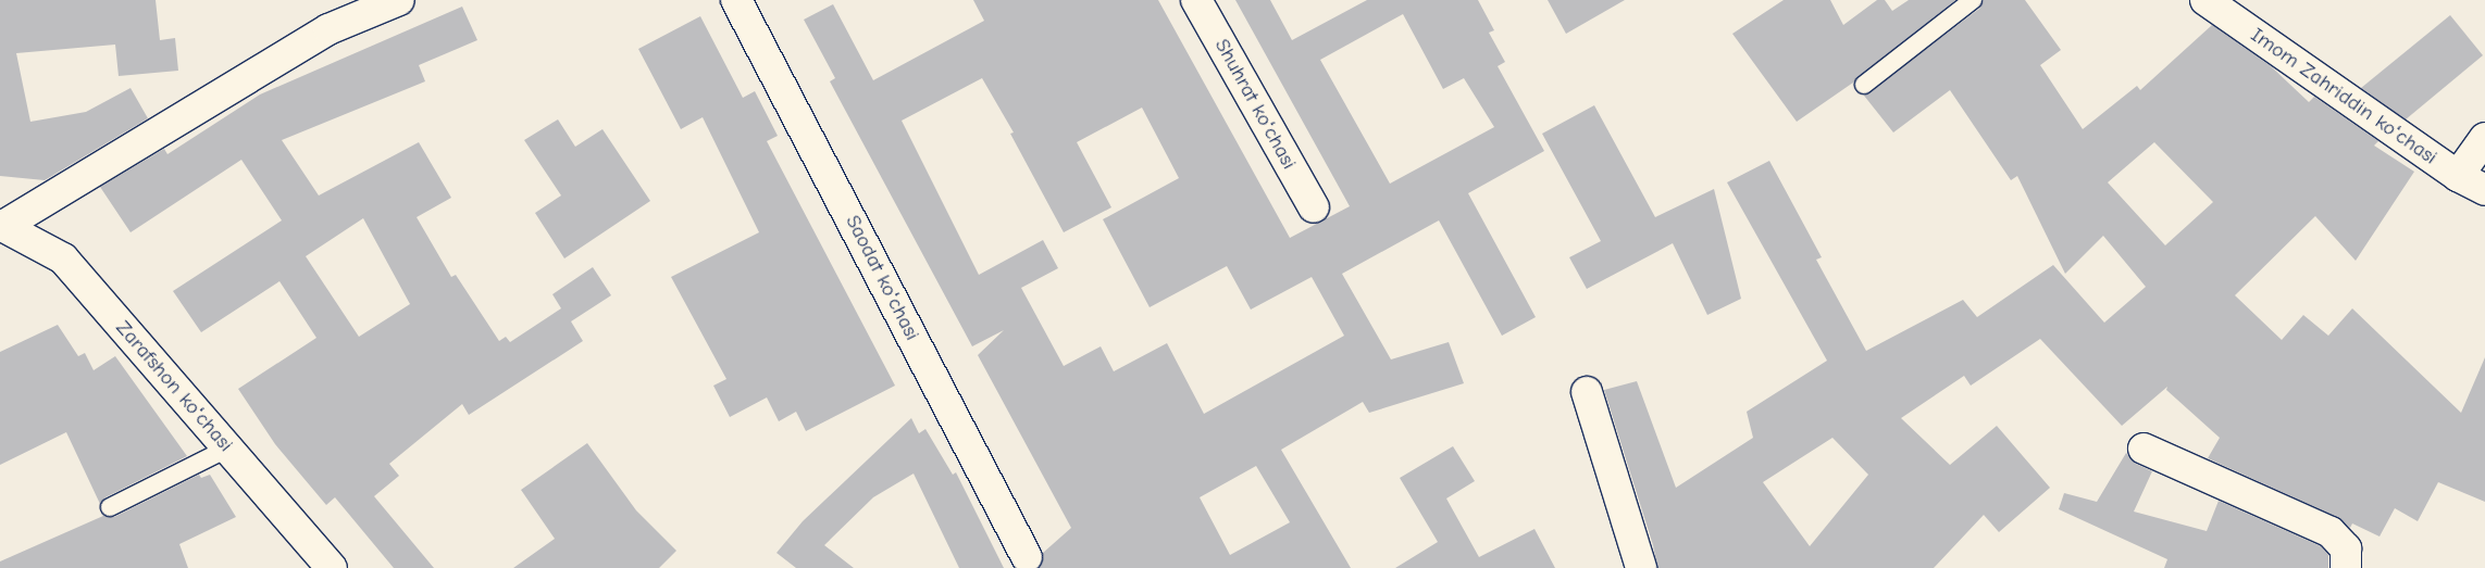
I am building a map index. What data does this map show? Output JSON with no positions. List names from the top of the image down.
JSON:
{
  "streets": {
    "street": [
      "Imom Zahriddin koʻchasi",
      "Shuhrat koʻchasi",
      "Saodat koʻchasi",
      "Zarafshon koʻchasi"
    ]
  }
}
